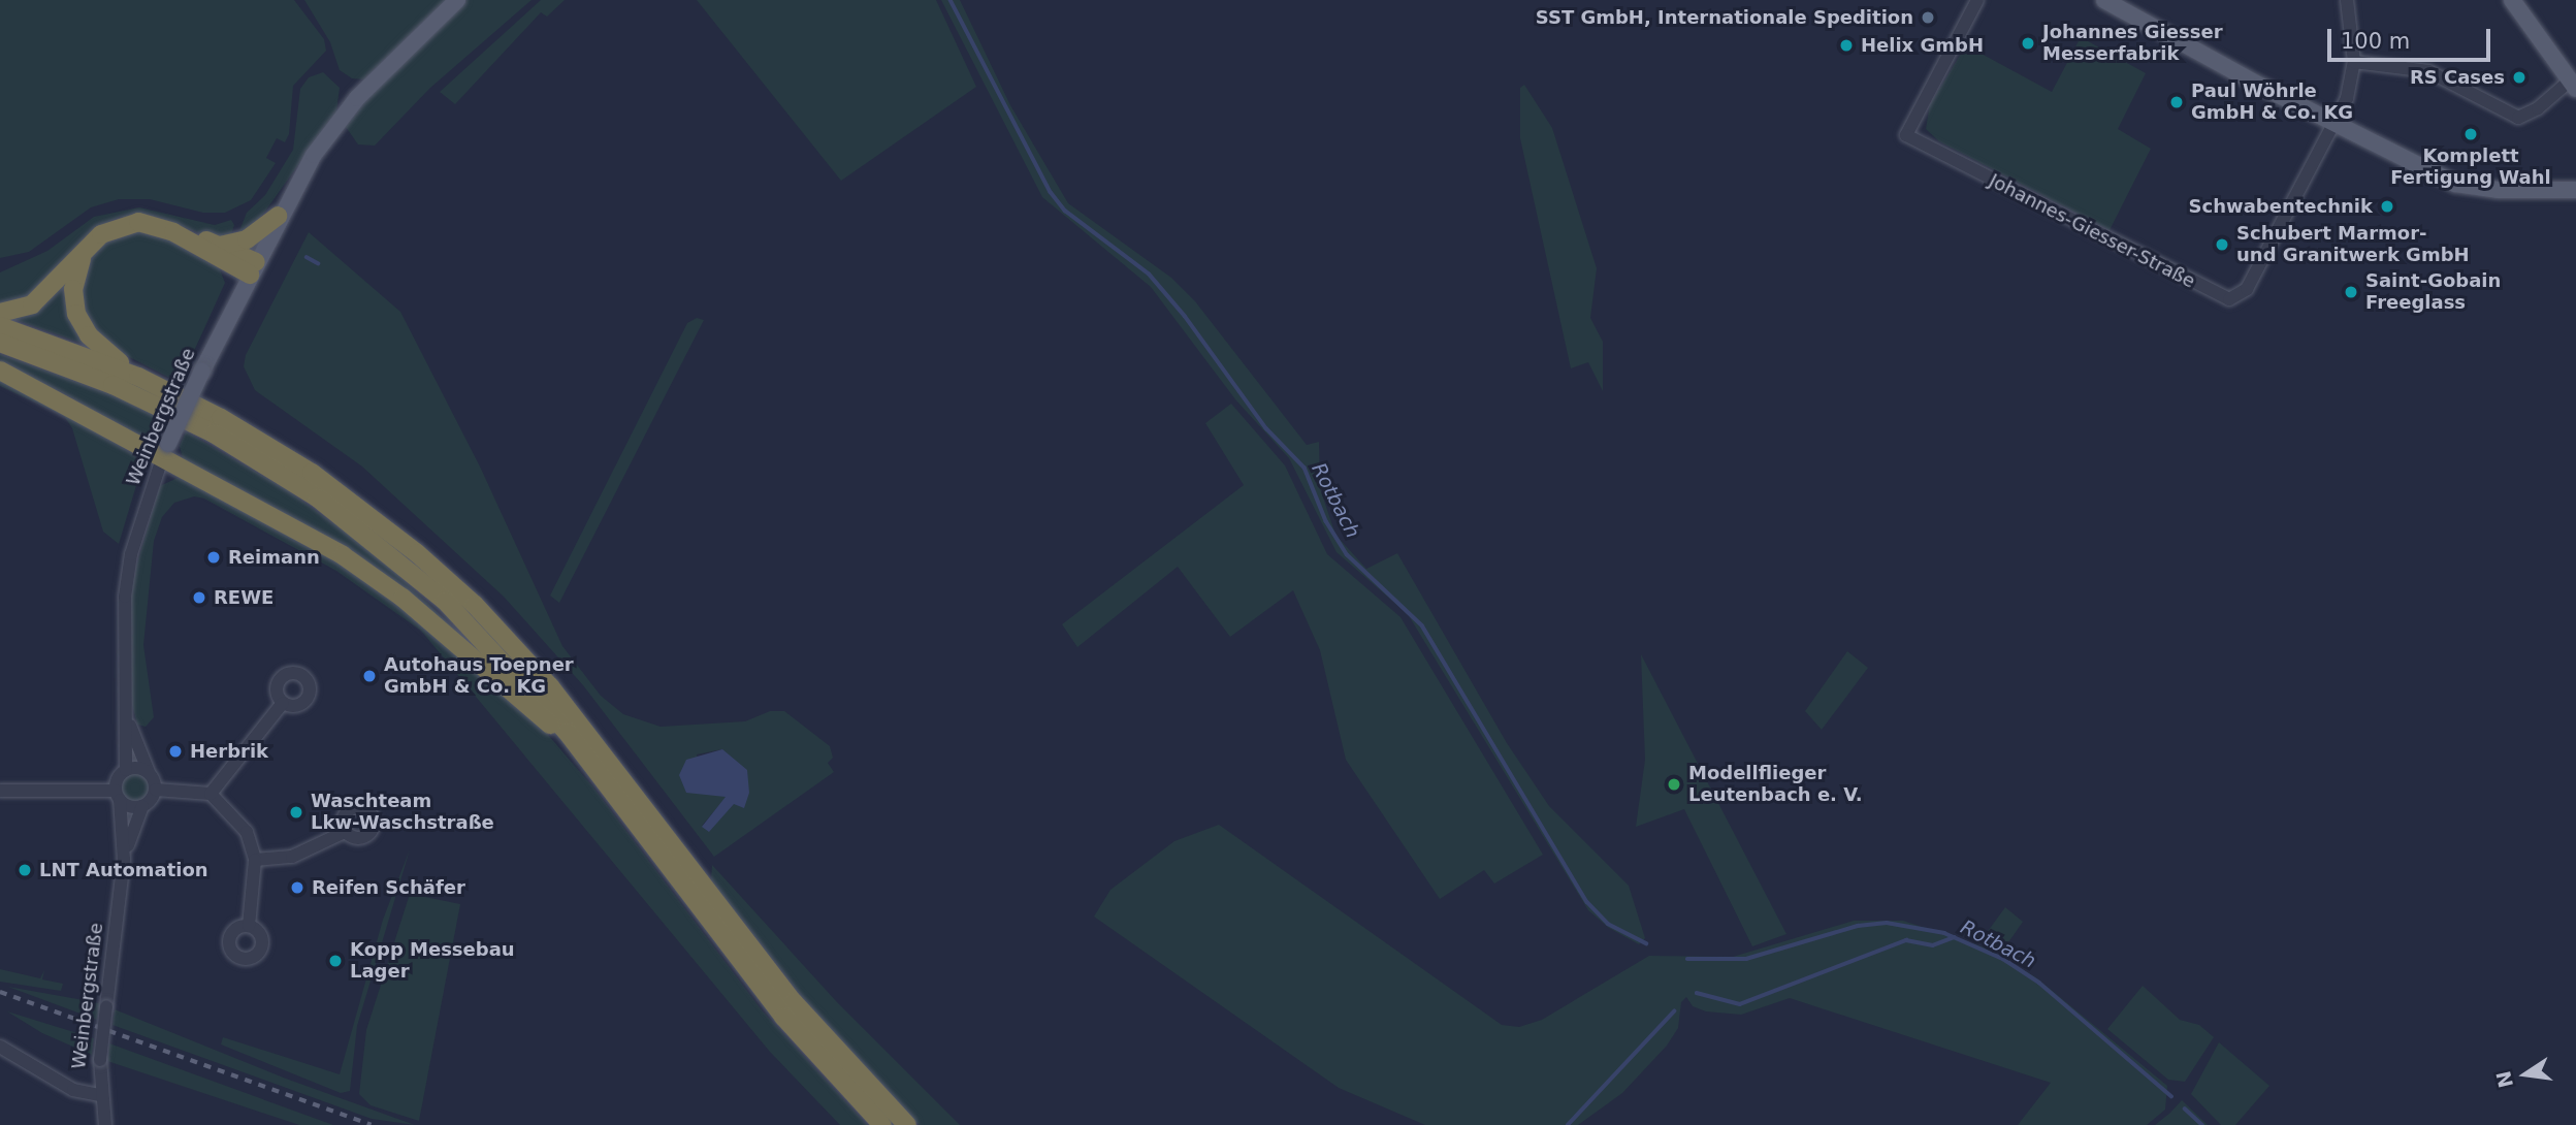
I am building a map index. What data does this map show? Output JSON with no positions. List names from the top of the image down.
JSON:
{
  "streets": {
    "main road": ["Weinbergstraße"],
    "street": ["Johannes-Giesser-Straße"]
  },
  "water": ["Rotbach"],
  "places": [
    "SST GmbH, Internationale Spedition",
    "Johannes Giesser Messerfabrik",
    "Helix GmbH",
    "RS Cases",
    "Paul Wöhrle GmbH & Co. KG",
    "Komplett Fertigung Wahl",
    "Schwabentechnik",
    "Schubert Marmor- und Granitwerk GmbH",
    "Saint-Gobain Freeglass",
    "Reimann",
    "REWE",
    "Autohaus Toepner GmbH & Co. KG",
    "Herbrik",
    "Modellflieger Leutenbach e. V.",
    "Waschteam Lkw-Waschstraße",
    "LNT Automation",
    "Reifen Schäfer",
    "Kopp Messebau Lager"
  ],
  "scale_bar": "100 m",
  "north": "left"
}
